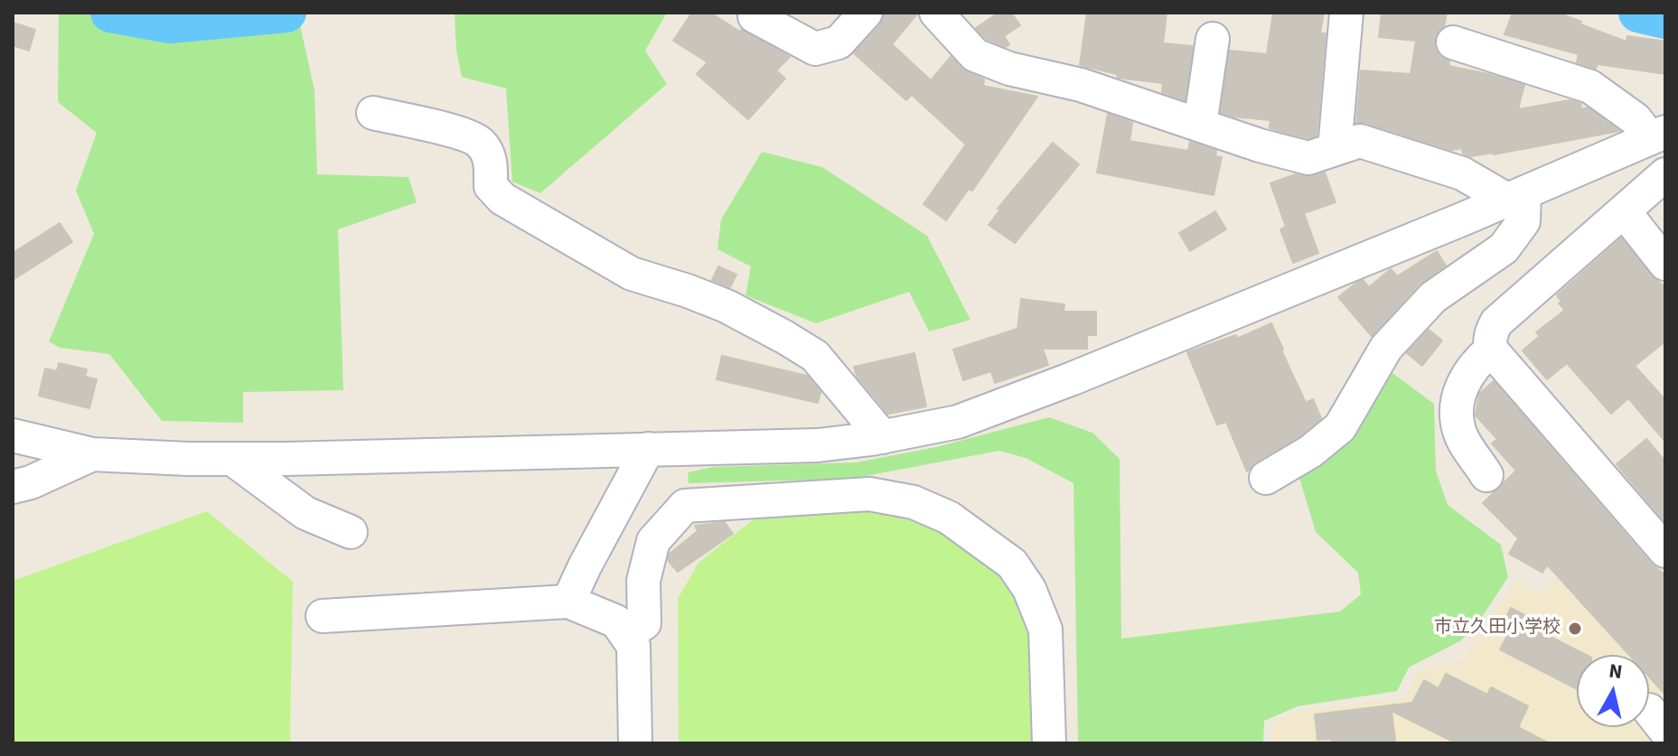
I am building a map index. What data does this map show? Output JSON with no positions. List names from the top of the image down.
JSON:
{
  "places": ["市立久田小学校"],
  "north": "top"
}
